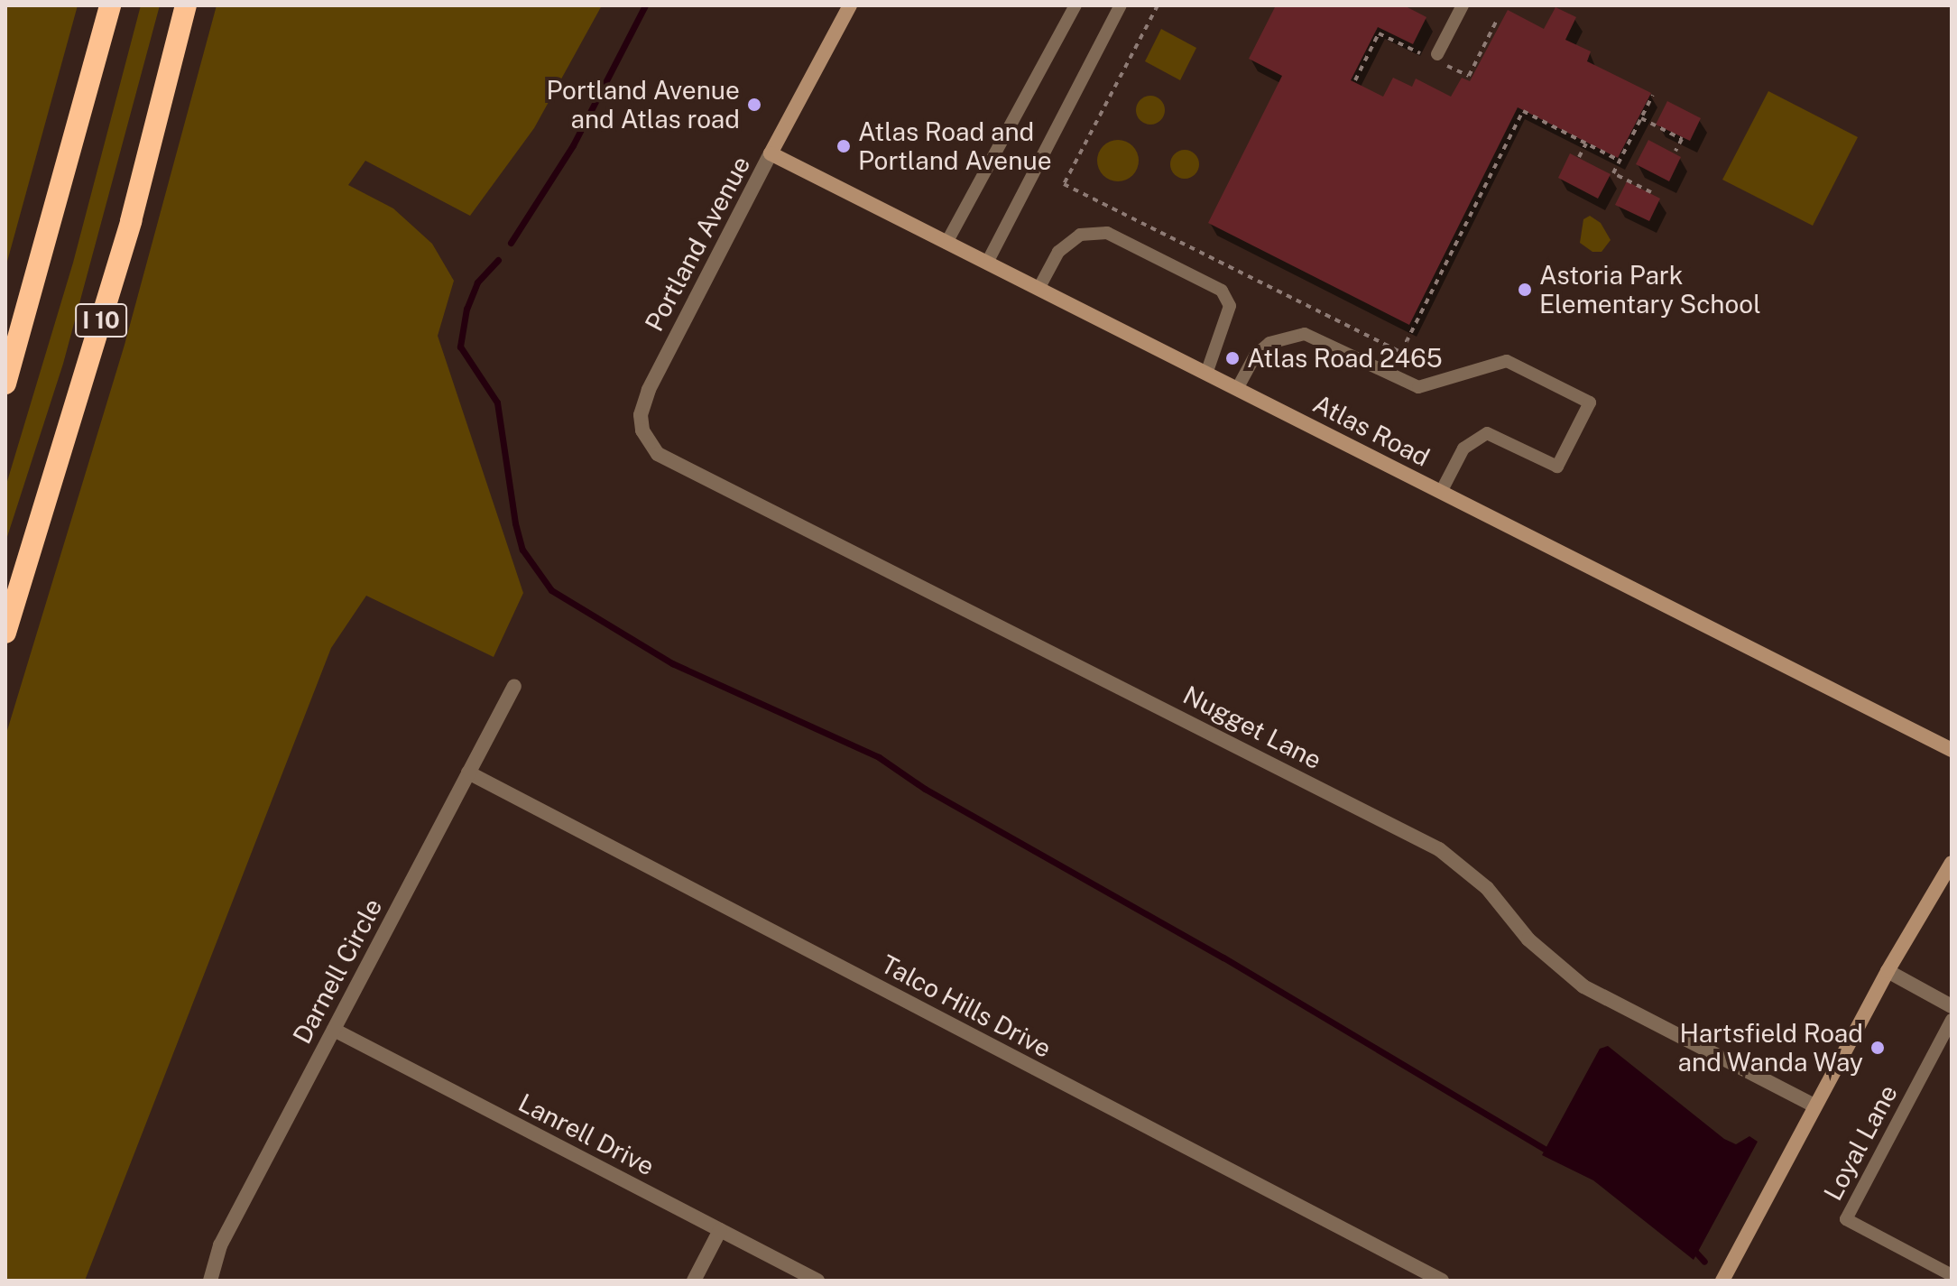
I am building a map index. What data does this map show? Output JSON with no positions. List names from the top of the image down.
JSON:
{
  "streets": {
    "highway": ["I 10"],
    "street": [
      "Portland Avenue",
      "Atlas Road",
      "Nugget Lane",
      "Darnell Circle",
      "Talco Hills Drive",
      "Lanrell Drive"
    ],
    "lane": ["Loyal Lane"]
  },
  "crossings": [
    ["Portland Avenue", "Atlas Road"],
    ["Portland Avenue", "Nugget Lane"],
    ["Darnell Circle", "Talco Hills Drive"],
    ["Darnell Circle", "Lanrell Drive"]
  ],
  "places": [
    "Portland Avenue and Atlas road",
    "Atlas Road and Portland Avenue",
    "Astoria Park Elementary School",
    "Atlas Road 2465",
    "Hartsfield Road and Wanda Way"
  ]
}
